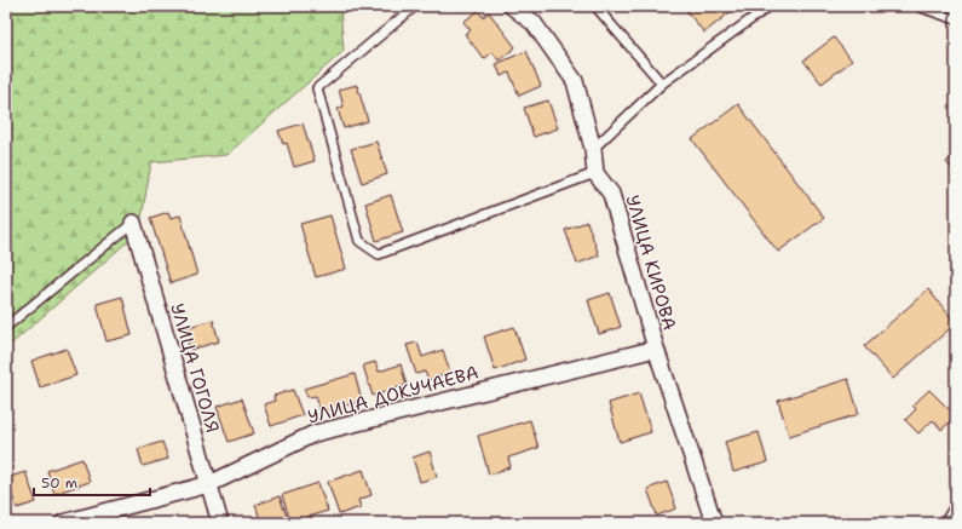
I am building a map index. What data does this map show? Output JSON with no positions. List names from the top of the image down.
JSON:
{
  "streets": {
    "street": ["УЛИЦА КИРОВА", "УЛИЦА ГОГОЛЯ", "УЛИЦА ДОКУЧАЕВА"]
  },
  "crossings": [
    ["УЛИЦА КИРОВА", "УЛИЦА ДОКУЧАЕВА"],
    ["УЛИЦА ГОГОЛЯ", "УЛИЦА ДОКУЧАЕВА"]
  ],
  "scale_bar": "50 m"
}
